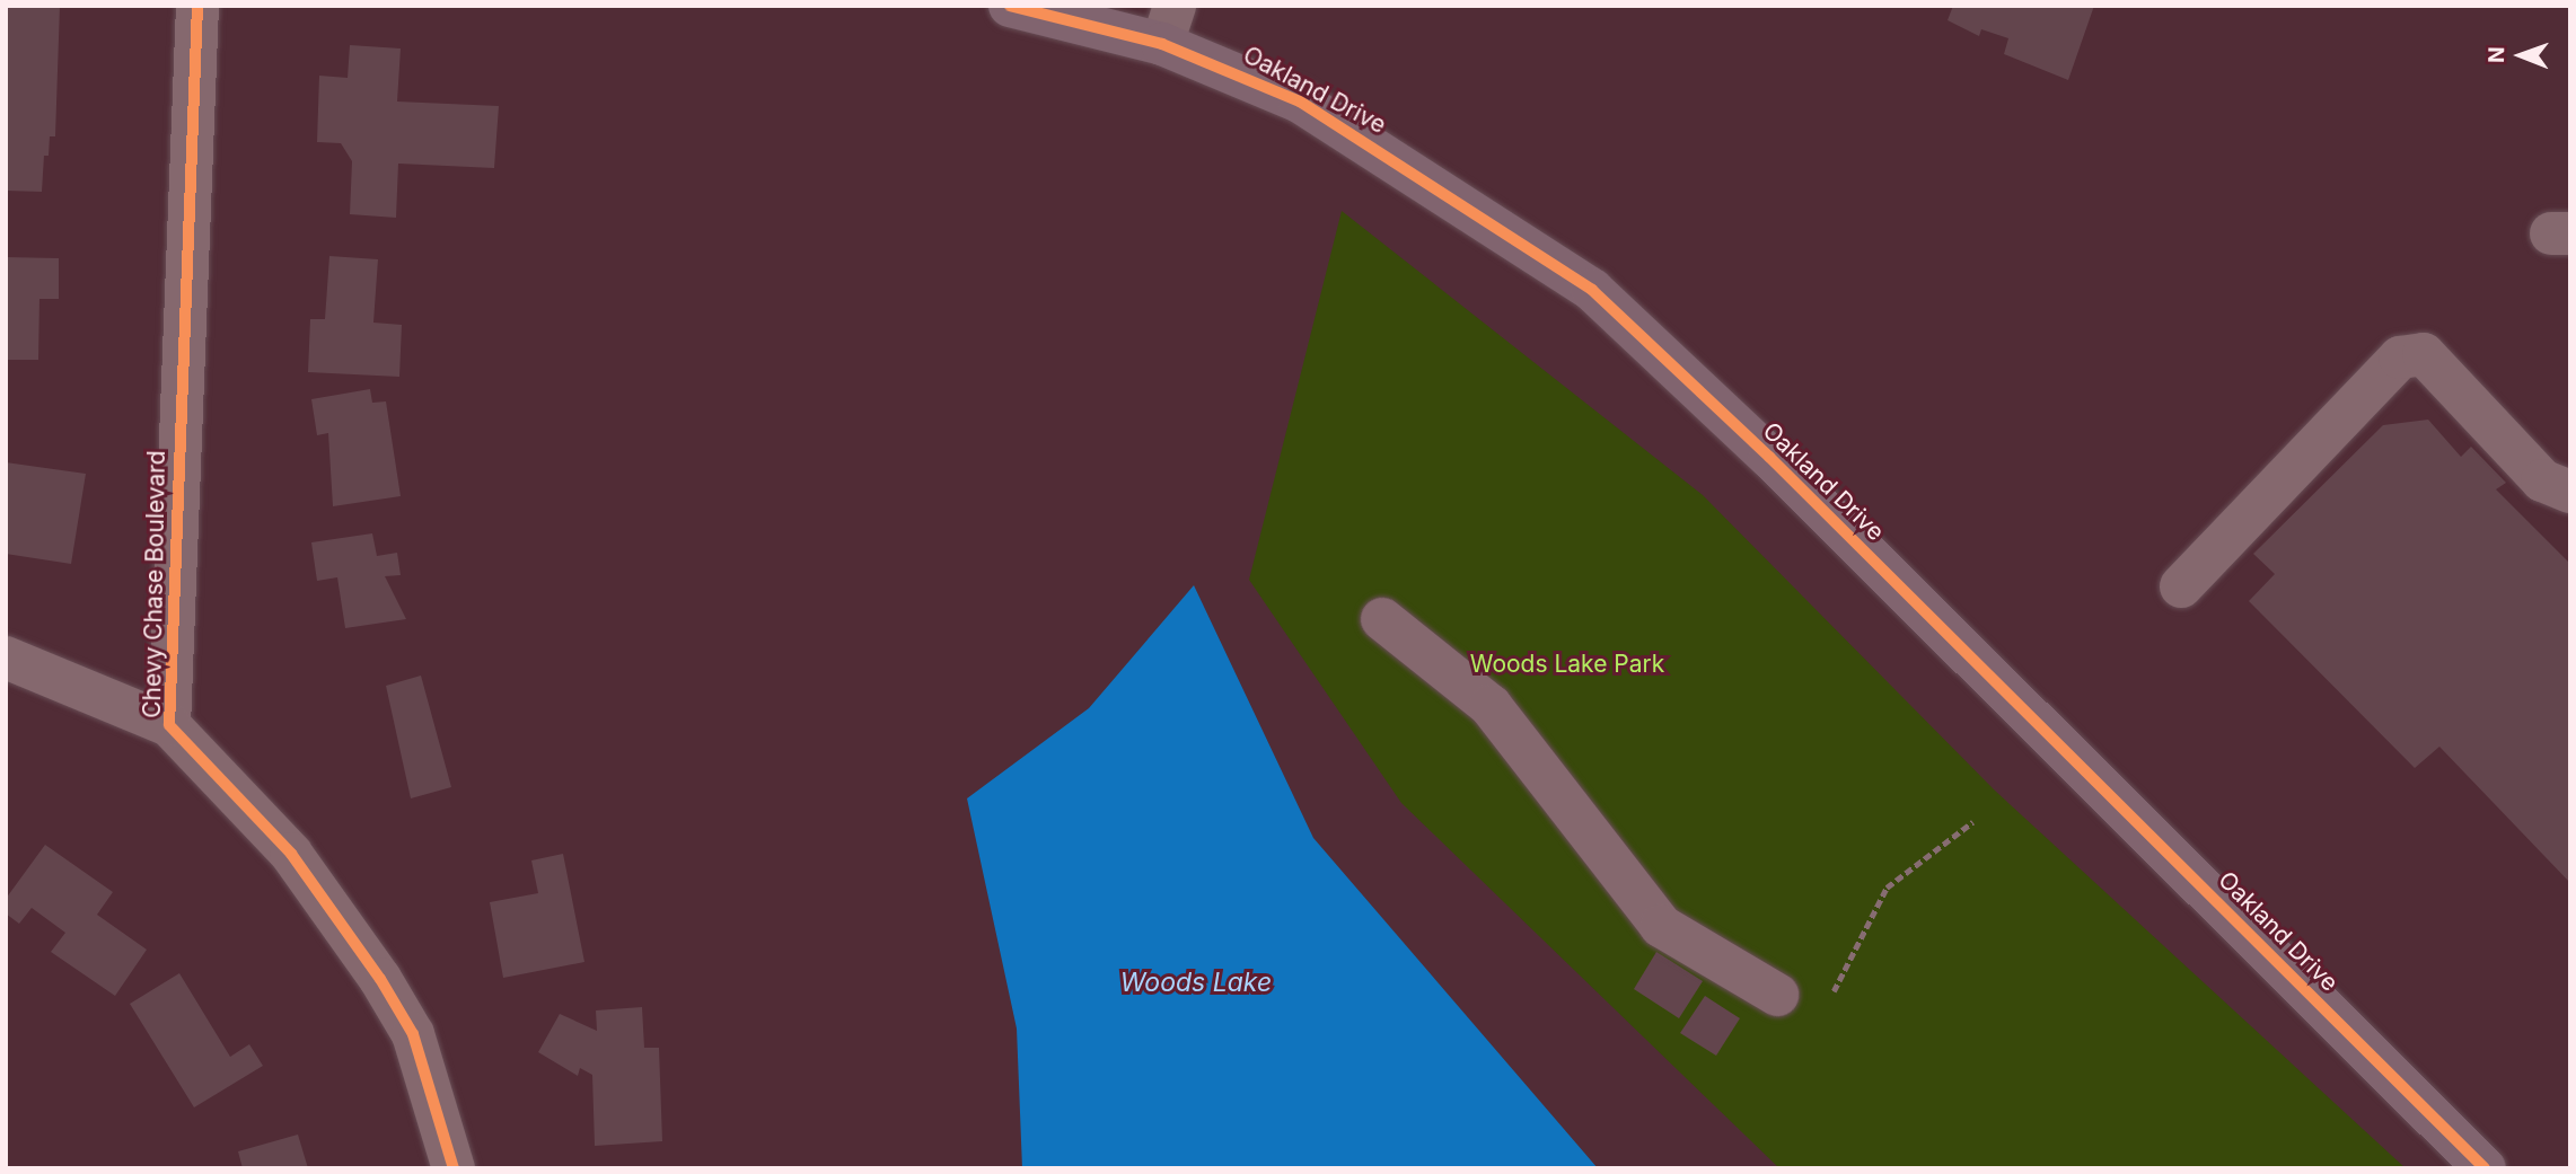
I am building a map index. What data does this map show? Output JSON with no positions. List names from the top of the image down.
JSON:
{
  "streets": {
    "main road": ["Oakland Drive"],
    "street": ["Chevy Chase Boulevard"]
  },
  "water": ["Woods Lake"],
  "parks": ["Woods Lake Park"],
  "north": "left"
}
